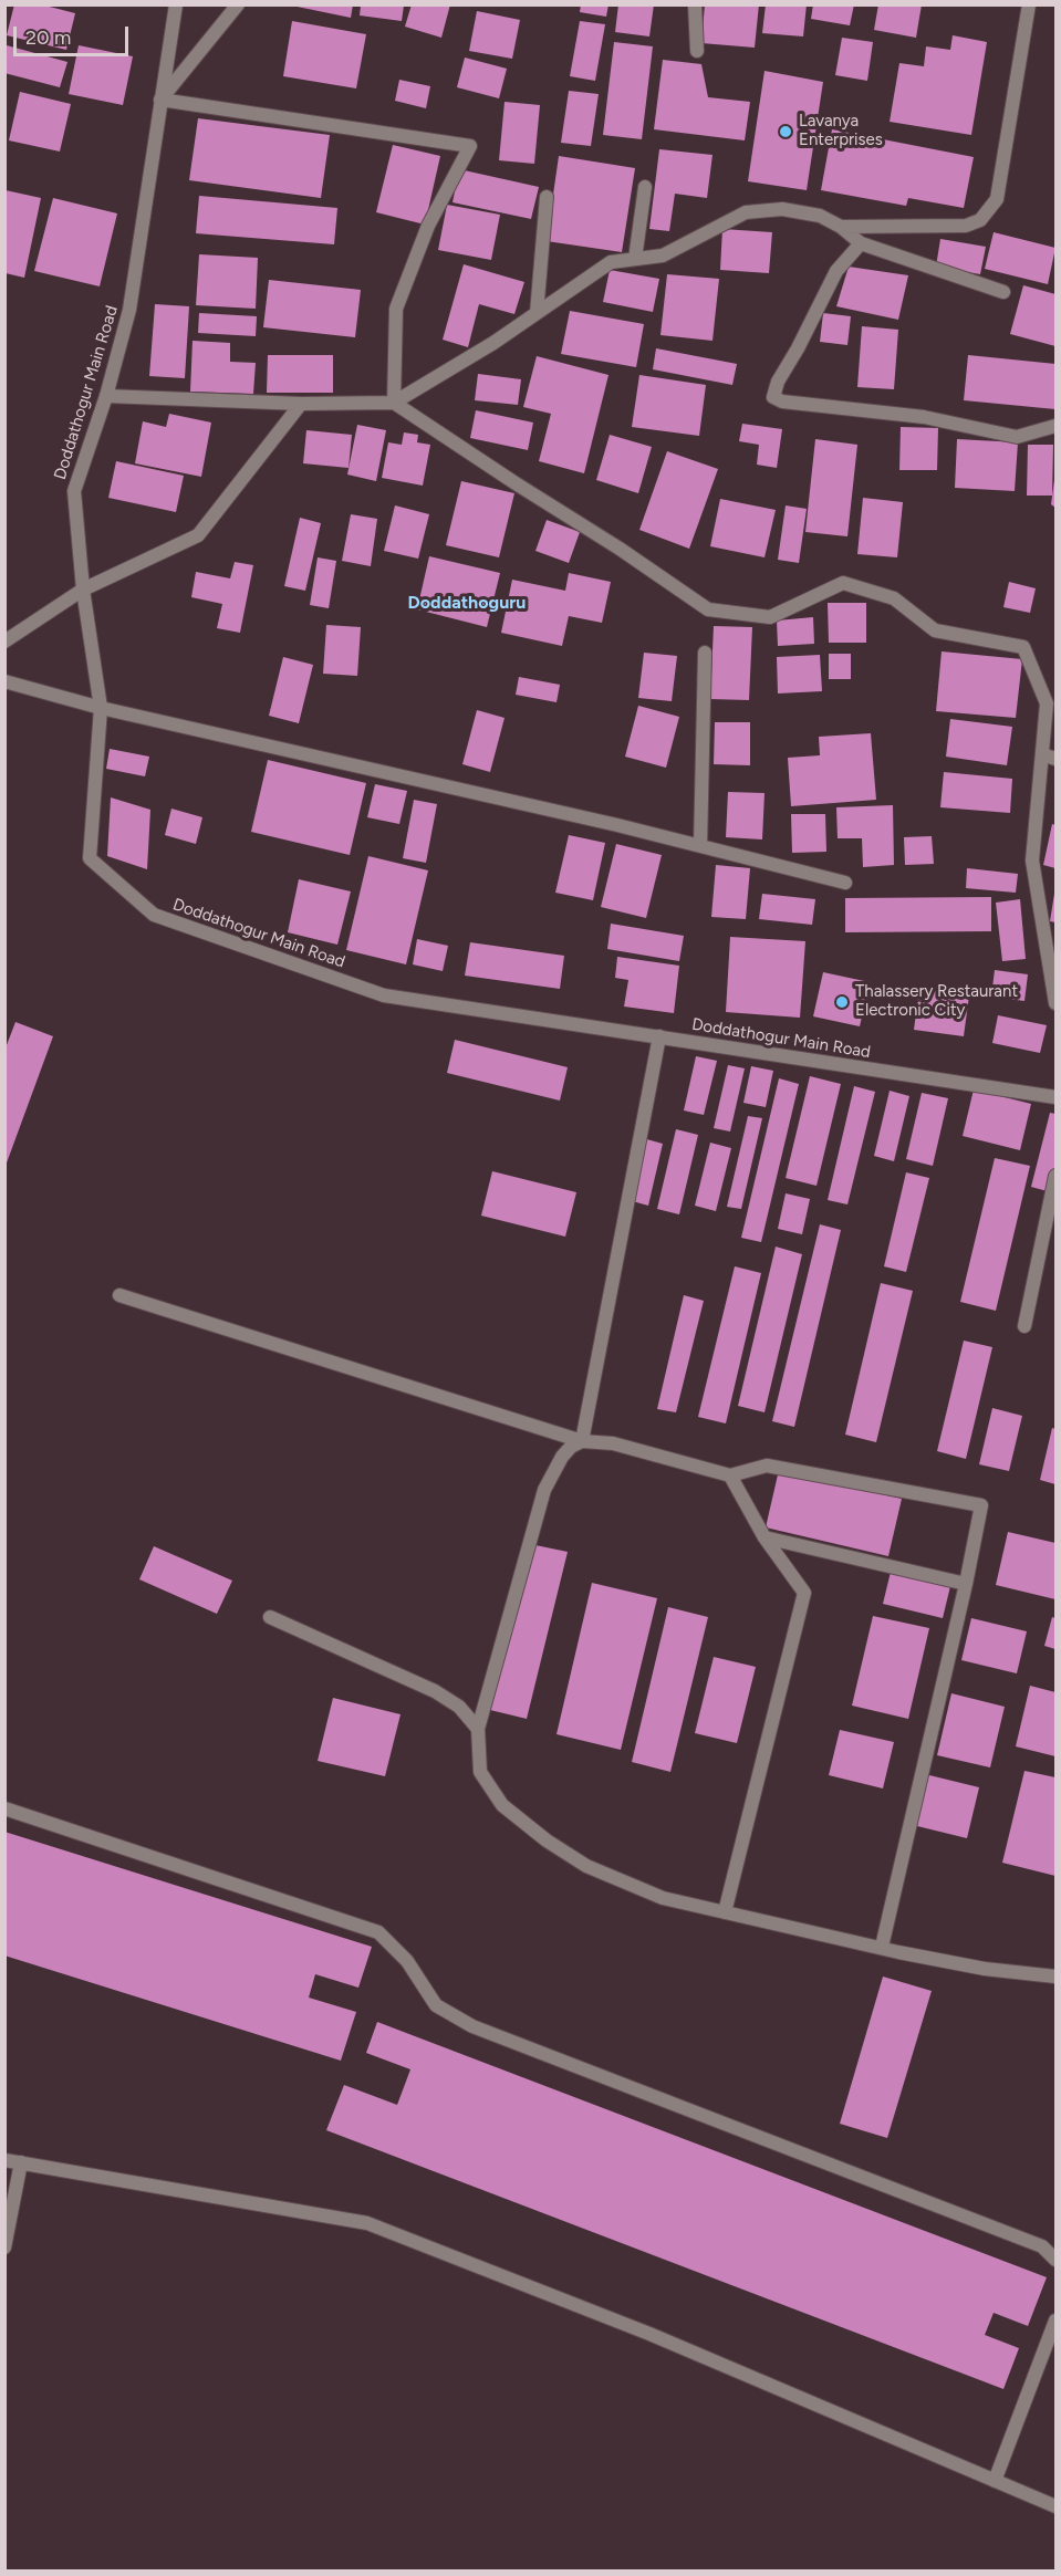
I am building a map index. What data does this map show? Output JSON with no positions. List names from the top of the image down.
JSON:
{
  "streets": {
    "street": ["Doddathogur Main Road"]
  },
  "districts": ["Doddathoguru"],
  "places": ["Lavanya Enterprises", "Thalassery Restaurant Electronic City"],
  "scale_bar": "20 m"
}
